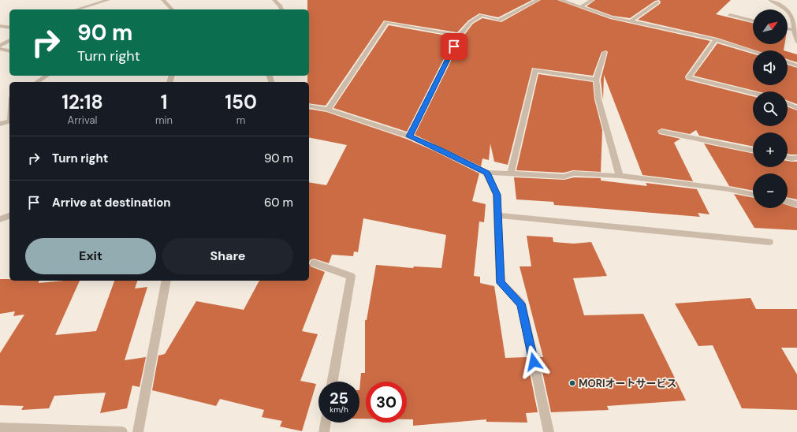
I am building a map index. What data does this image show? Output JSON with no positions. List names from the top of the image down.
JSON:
{
  "places": ["MORIオートサービス"],
  "north": "top right",
  "page": {
    "map_buttons": ["+", "−"],
    "turn": ["90 m", "Turn right"],
    "eta": [
      "12:18",
      "Arrival",
      "1",
      "min",
      "150",
      "m"
    ],
    "list": [
      {
        "name": "Turn right",
        "value": "90 m"
      },
      {
        "name": "Arrive at destination",
        "value": "60 m"
      }
    ],
    "buttons": ["Exit", "Share"],
    "speed": "25 km/h",
    "limit": "30"
  }
}
